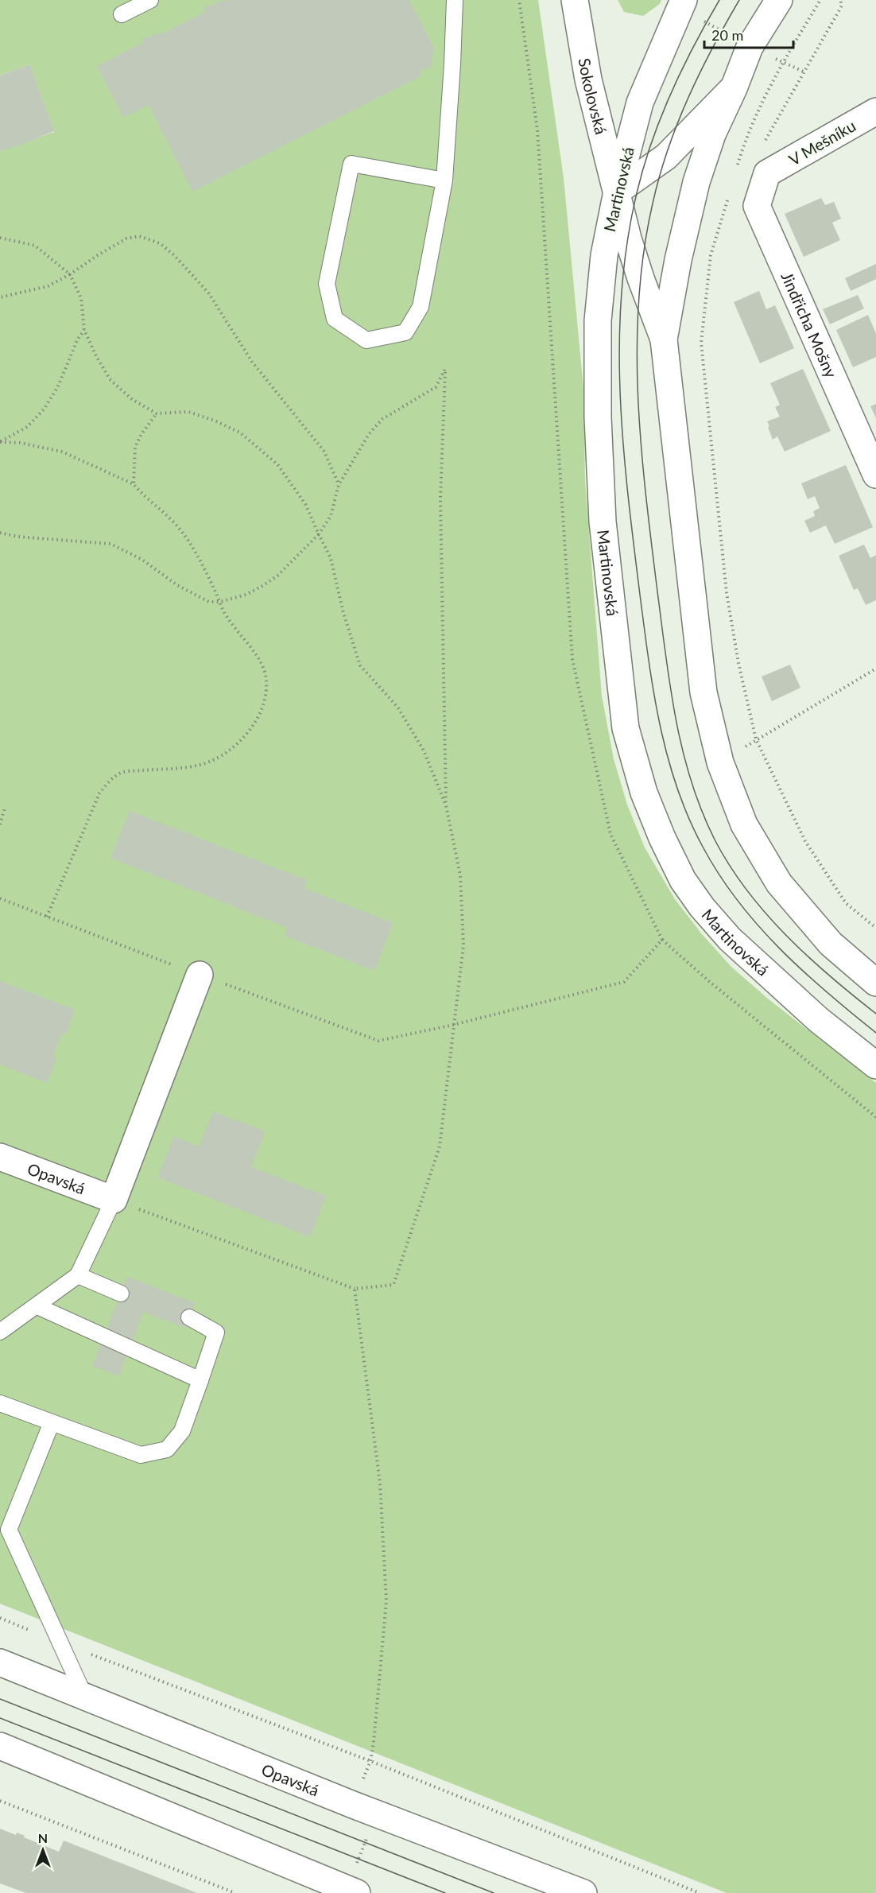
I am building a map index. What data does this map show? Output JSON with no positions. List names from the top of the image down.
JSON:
{
  "streets": {
    "street": [
      "Sokolovská",
      "V Mešníku",
      "Martinovská",
      "Jindřicha Mošny",
      "Opavská"
    ]
  },
  "crossings": [
    ["Sokolovská", "Martinovská"],
    ["V Mešníku", "Jindřicha Mošny"]
  ],
  "scale_bar": "20 m",
  "north": "top"
}
